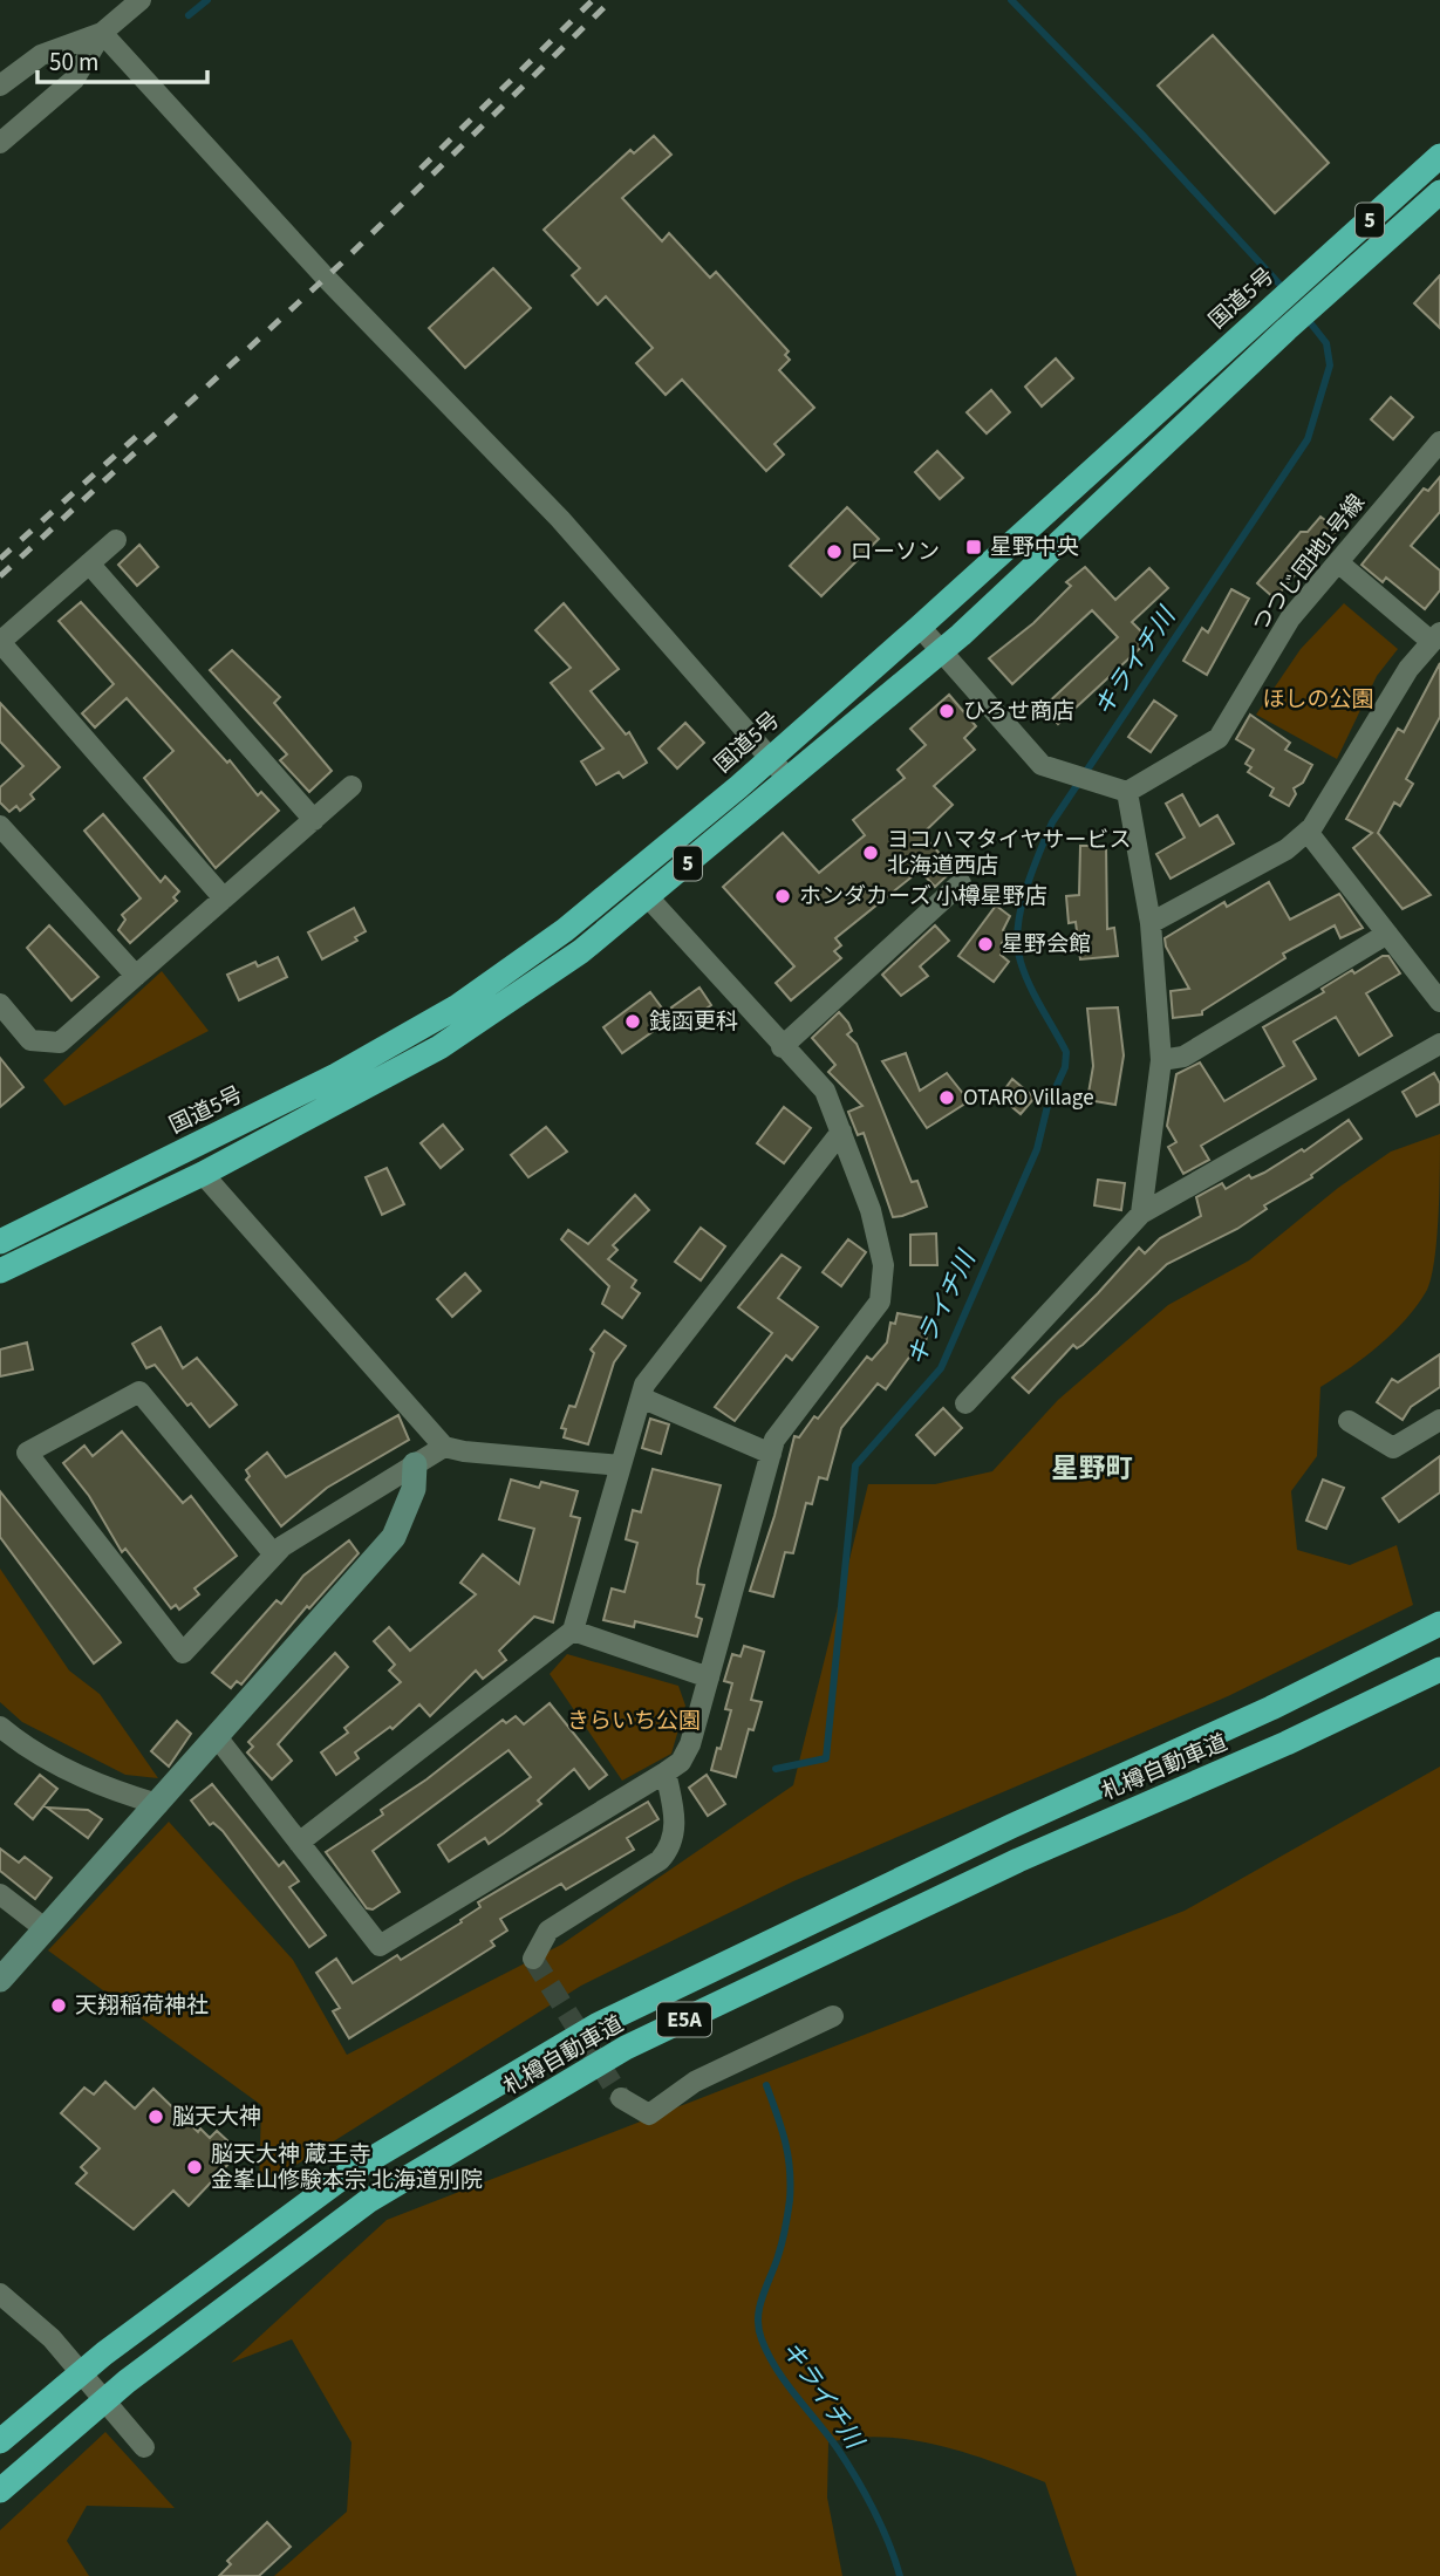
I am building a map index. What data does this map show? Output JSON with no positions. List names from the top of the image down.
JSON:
{
  "streets": {
    "highway": [
      "5",
      "国道5号",
      "札樽自動車道",
      "E5A"
    ],
    "street": ["つつじ団地1号線"]
  },
  "districts": ["星野町"],
  "water": ["キライチ川"],
  "parks": ["ほしの公園", "きらいち公園"],
  "places": {
    "transit": ["星野中央"],
    "other": [
      "ローソン",
      "ひろせ商店",
      "ヨコハマタイヤサービス 北海道西店",
      "ホンダカーズ 小樽星野店",
      "星野会館",
      "銭函更科",
      "OTARO Village",
      "天翔稲荷神社",
      "脳天大神",
      "脳天大神 蔵王寺 金峯山修験本宗 北海道別院"
    ]
  },
  "scale_bar": "50 m"
}
